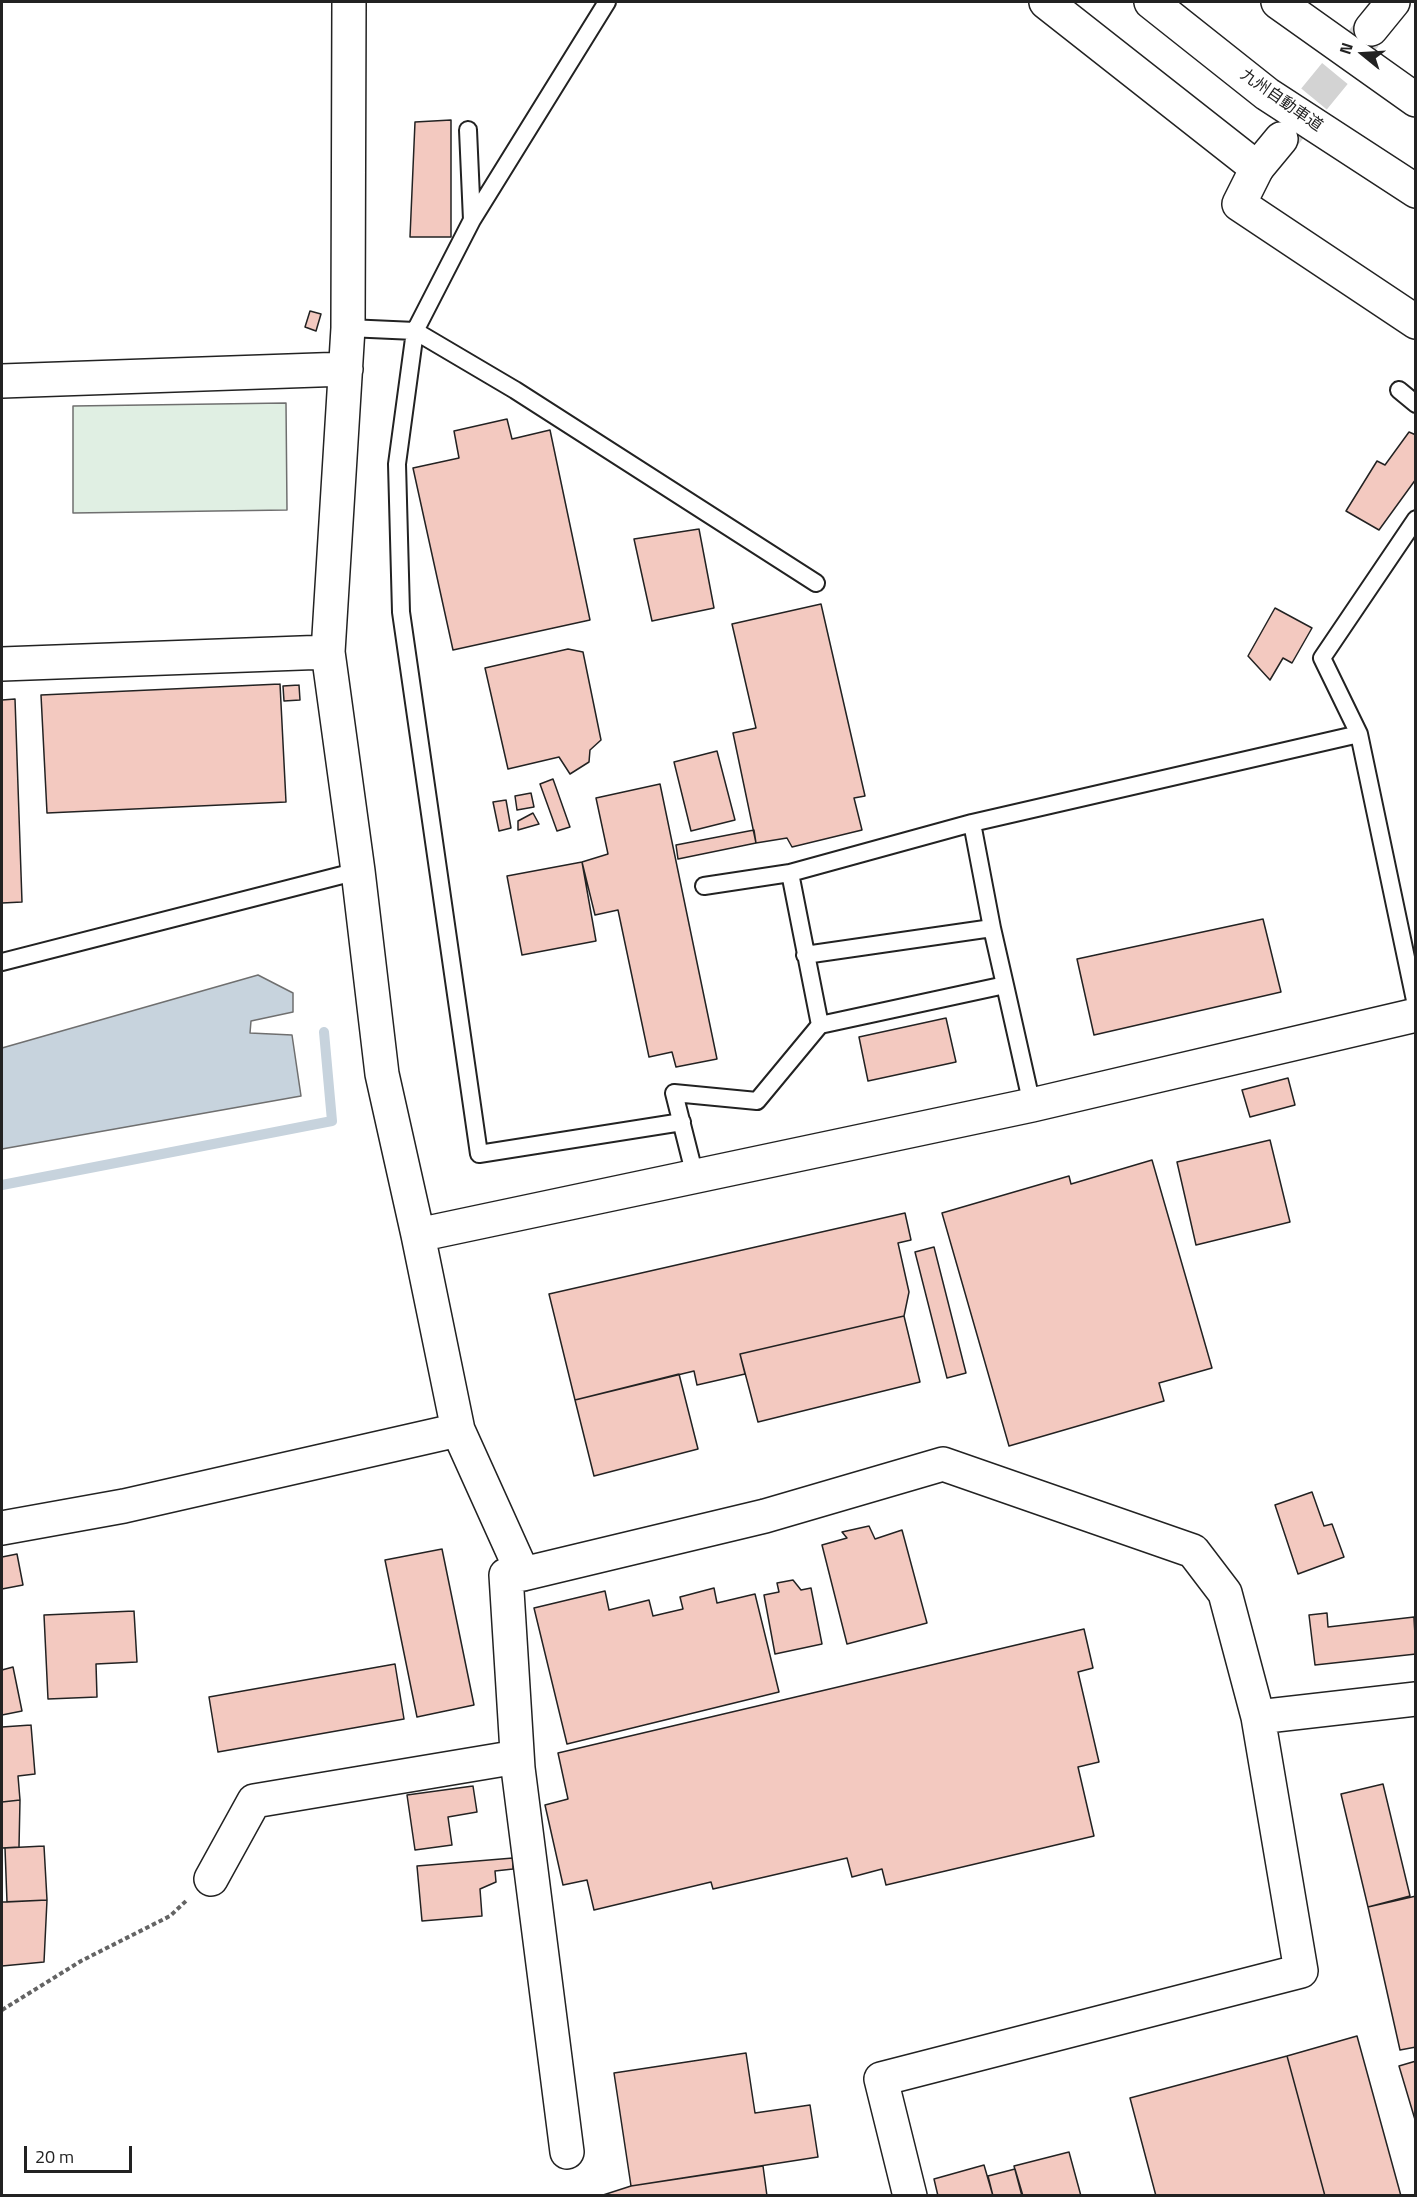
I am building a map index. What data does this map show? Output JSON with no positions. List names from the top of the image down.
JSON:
{
  "streets": {
    "main road": ["九州自動車道"]
  },
  "scale_bar": "20 m",
  "north": "left"
}
